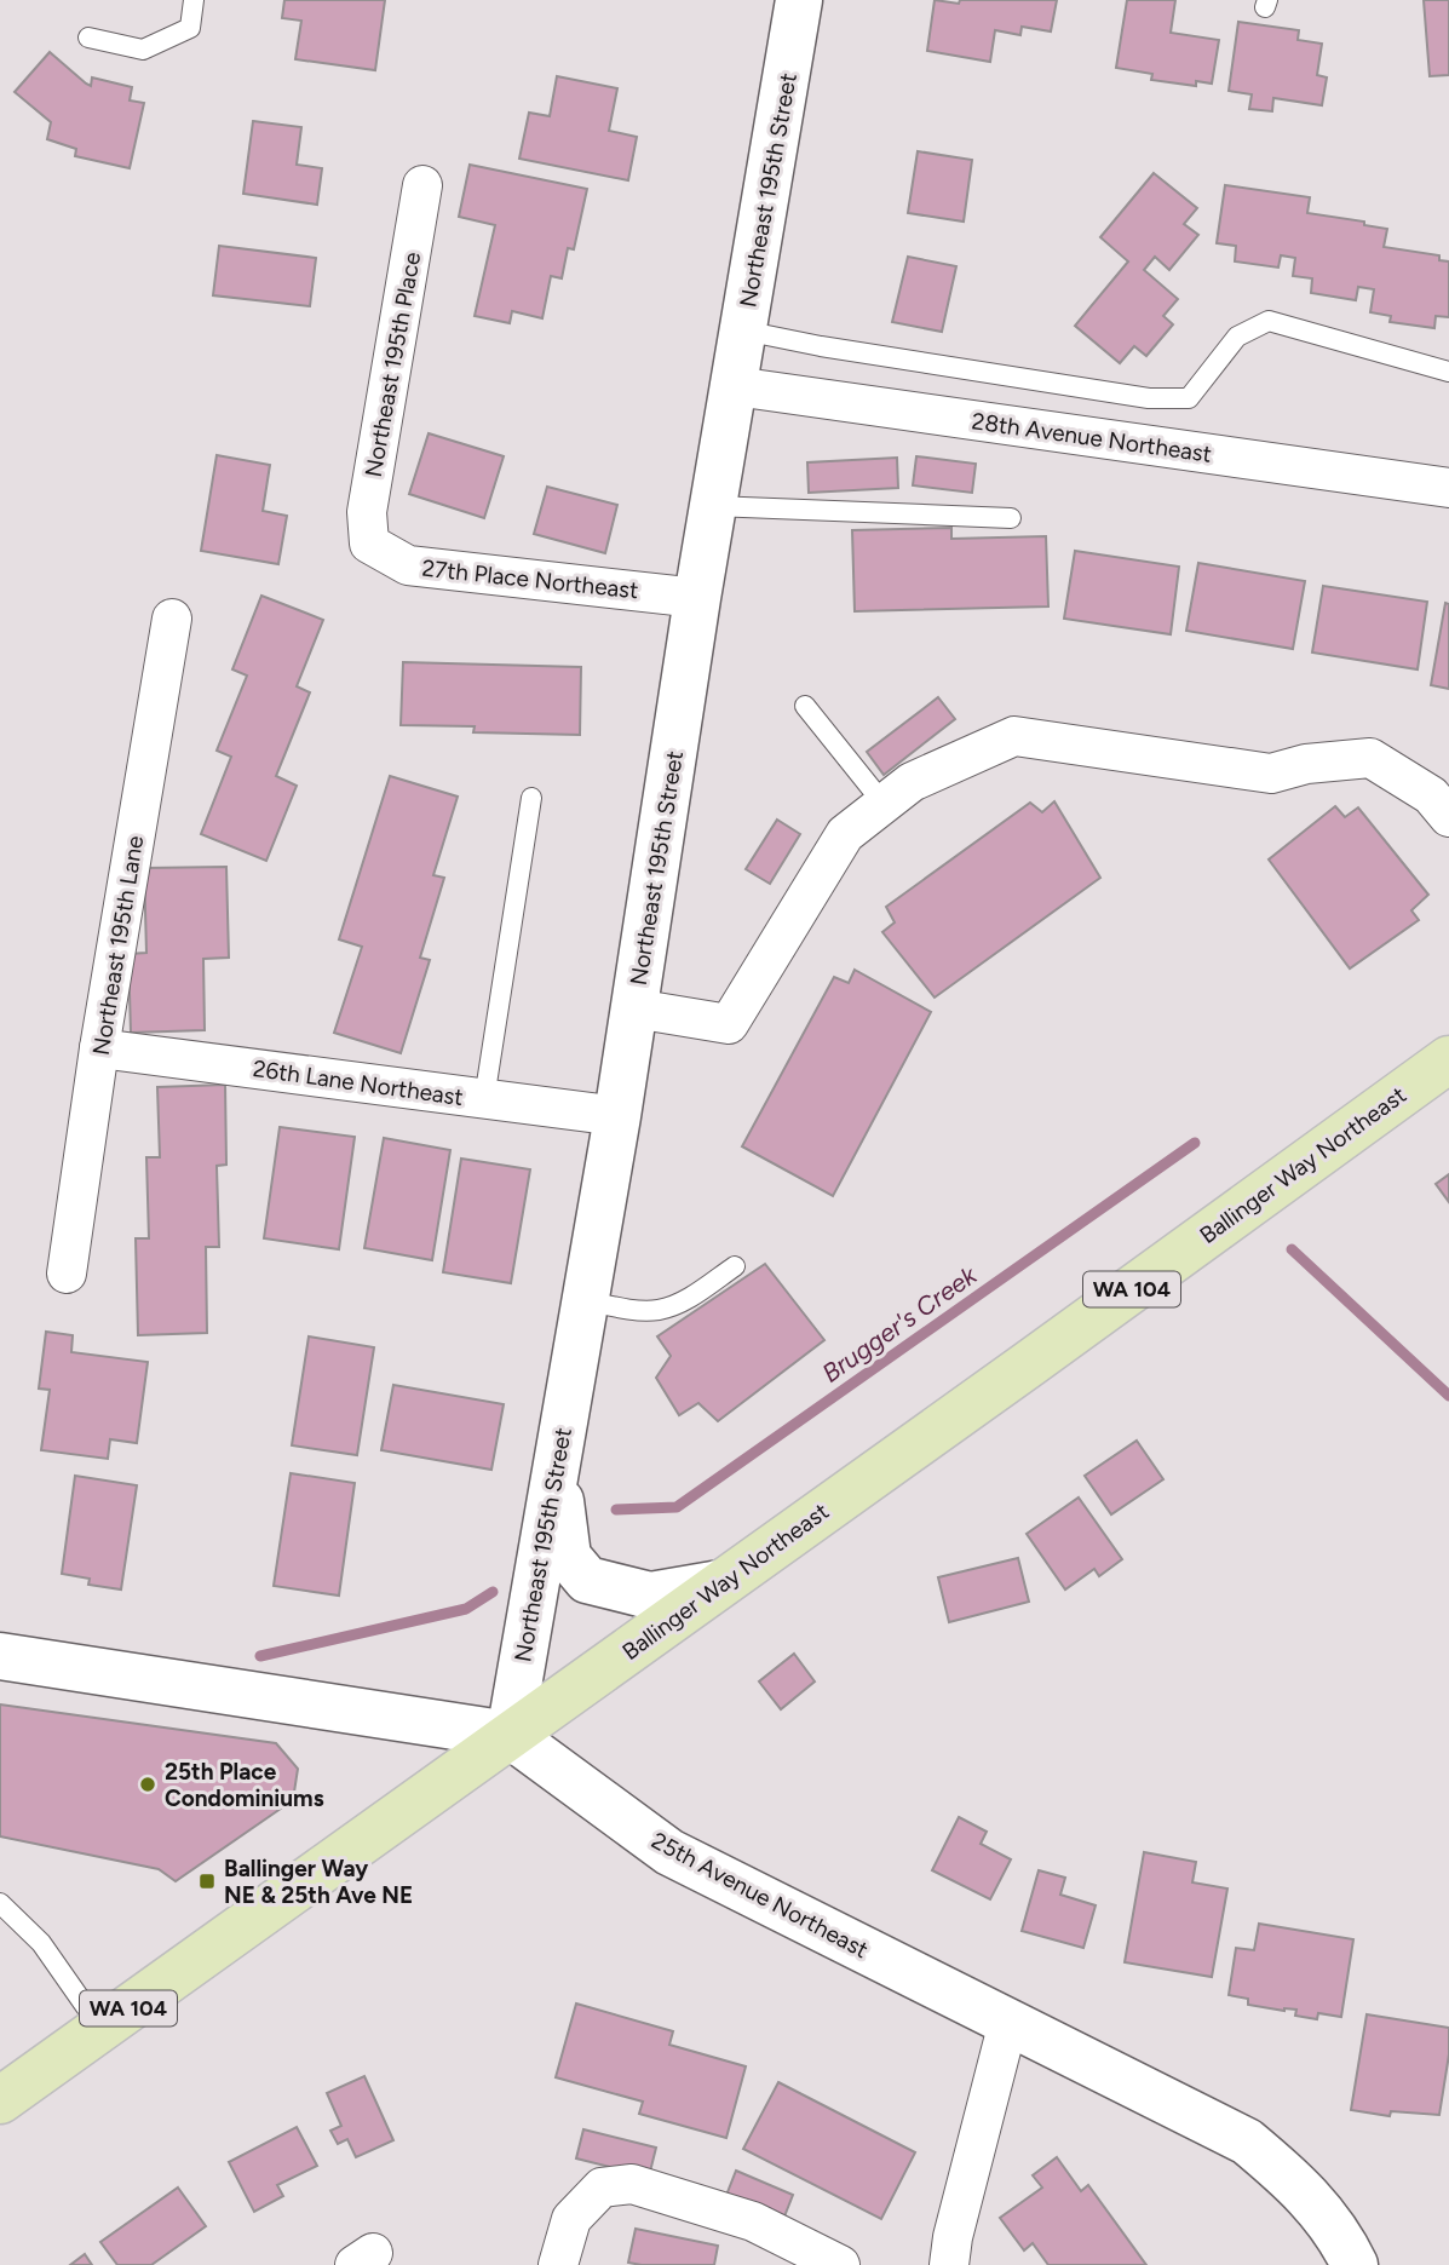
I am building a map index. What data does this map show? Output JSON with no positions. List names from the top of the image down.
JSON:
{
  "streets": {
    "main road": ["Ballinger Way Northeast", "WA 104"],
    "street": [
      "Northeast 195th Street",
      "Northeast 195th Place",
      "28th Avenue Northeast",
      "27th Place Northeast",
      "Northeast 195th Lane",
      "26th Lane Northeast",
      "25th Avenue Northeast"
    ]
  },
  "crossings": [
    ["Northeast 195th Street", "28th Avenue Northeast"],
    ["Northeast 195th Street", "27th Place Northeast"],
    ["Northeast 195th Street", "26th Lane Northeast"],
    ["Northeast 195th Street", "Ballinger Way Northeast"],
    ["Northeast 195th Street", "25th Avenue Northeast"],
    ["Northeast 195th Place", "27th Place Northeast"],
    ["Northeast 195th Lane", "26th Lane Northeast"],
    ["Ballinger Way Northeast", "25th Avenue Northeast"]
  ],
  "water": ["Brugger's Creek"],
  "places": {
    "other": ["25th Place Condominiums"],
    "transit": ["Ballinger Way NE & 25th Ave NE"]
  }
}
